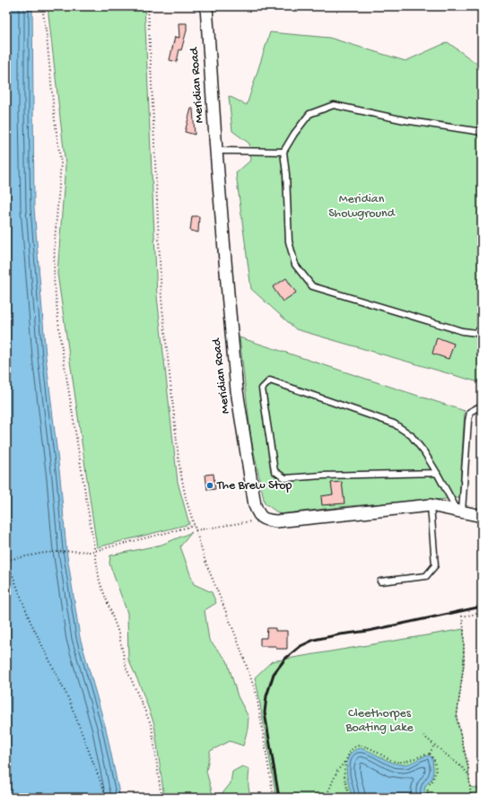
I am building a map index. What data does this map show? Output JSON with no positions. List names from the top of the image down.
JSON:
{
  "streets": {
    "street": ["Meridian Road"]
  },
  "parks": ["Meridian Showground", "Cleethorpes Boating Lake"],
  "places": ["The Brew Stop"]
}
